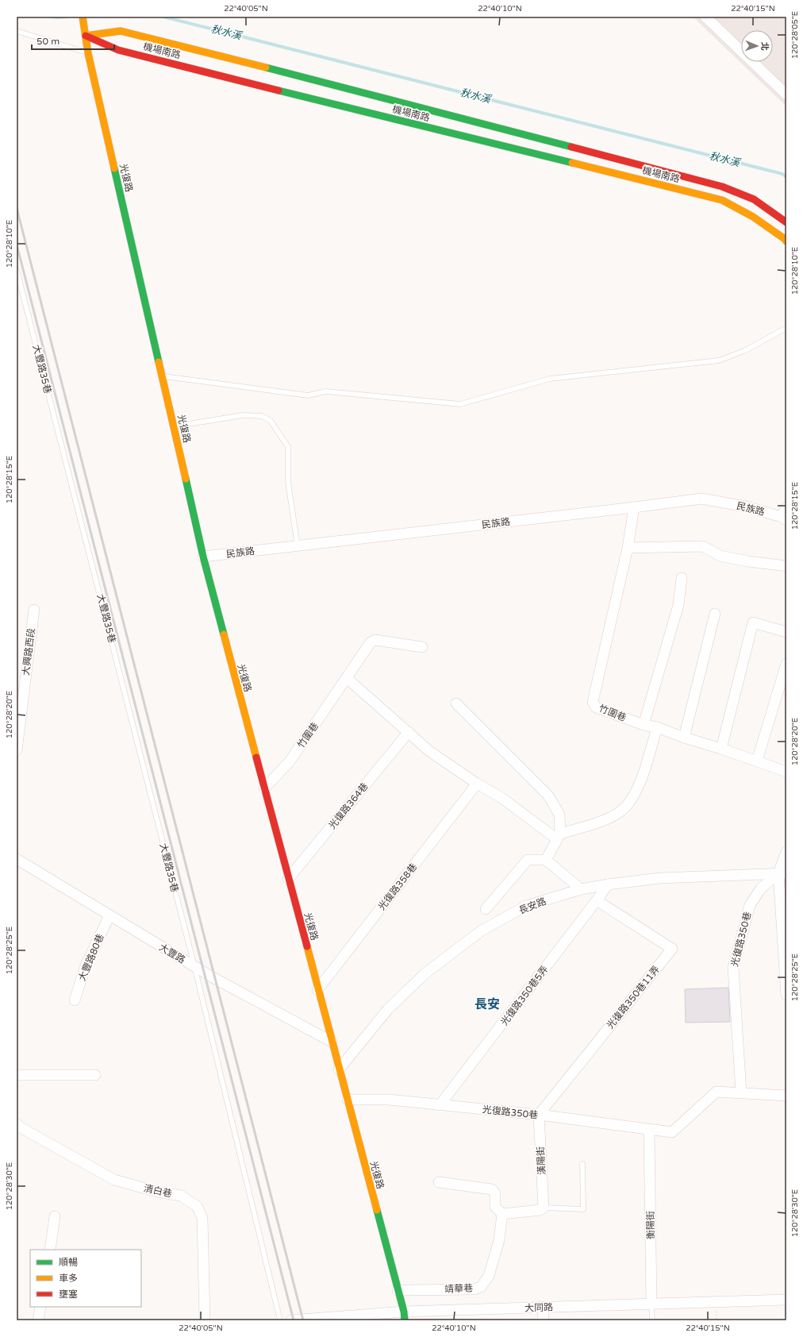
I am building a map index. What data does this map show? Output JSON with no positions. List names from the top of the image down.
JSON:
{
  "streets": {
    "street": [
      "機場南路",
      "光復路",
      "民族路",
      "大興路西段",
      "竹圍巷",
      "光復路364巷",
      "光復路358巷",
      "長安路",
      "光復路350巷",
      "大豐路",
      "大豐路80巷",
      "光復路350巷5弄",
      "光復路350巷11弄",
      "漢陽街",
      "清白巷",
      "衡陽街",
      "靖華巷",
      "大同路"
    ],
    "lane": ["大豐路35巷"]
  },
  "crossings": [
    ["機場南路", "光復路"],
    ["光復路", "民族路"],
    ["光復路", "竹圍巷"],
    ["光復路", "光復路364巷"],
    ["光復路", "光復路358巷"],
    ["光復路", "長安路"],
    ["光復路", "光復路350巷"],
    ["光復路", "大豐路"],
    ["光復路", "靖華巷"],
    ["光復路", "大同路"],
    ["大豐路35巷", "大豐路"],
    ["民族路", "竹圍巷"],
    ["長安路", "光復路350巷"],
    ["長安路", "光復路350巷5弄"],
    ["光復路350巷", "光復路350巷5弄"],
    ["光復路350巷", "光復路350巷11弄"],
    ["光復路350巷", "漢陽街"],
    ["光復路350巷", "衡陽街"],
    ["大豐路", "大豐路80巷"],
    ["光復路350巷5弄", "光復路350巷11弄"],
    ["光復路350巷11弄", "漢陽街"],
    ["衡陽街", "大同路"]
  ],
  "districts": ["長安"],
  "water": ["秋水溪"],
  "legend": ["順暢", "車多", "壅塞"],
  "scale_bar": "50 m",
  "north": "right",
  "coordinates": [
    "22°40'05\"N",
    "22°40'10\"N",
    "22°40'15\"N",
    "120°28'05\"E",
    "120°28'10\"E",
    "120°28'15\"E",
    "120°28'20\"E",
    "120°28'25\"E",
    "120°28'30\"E"
  ]
}
